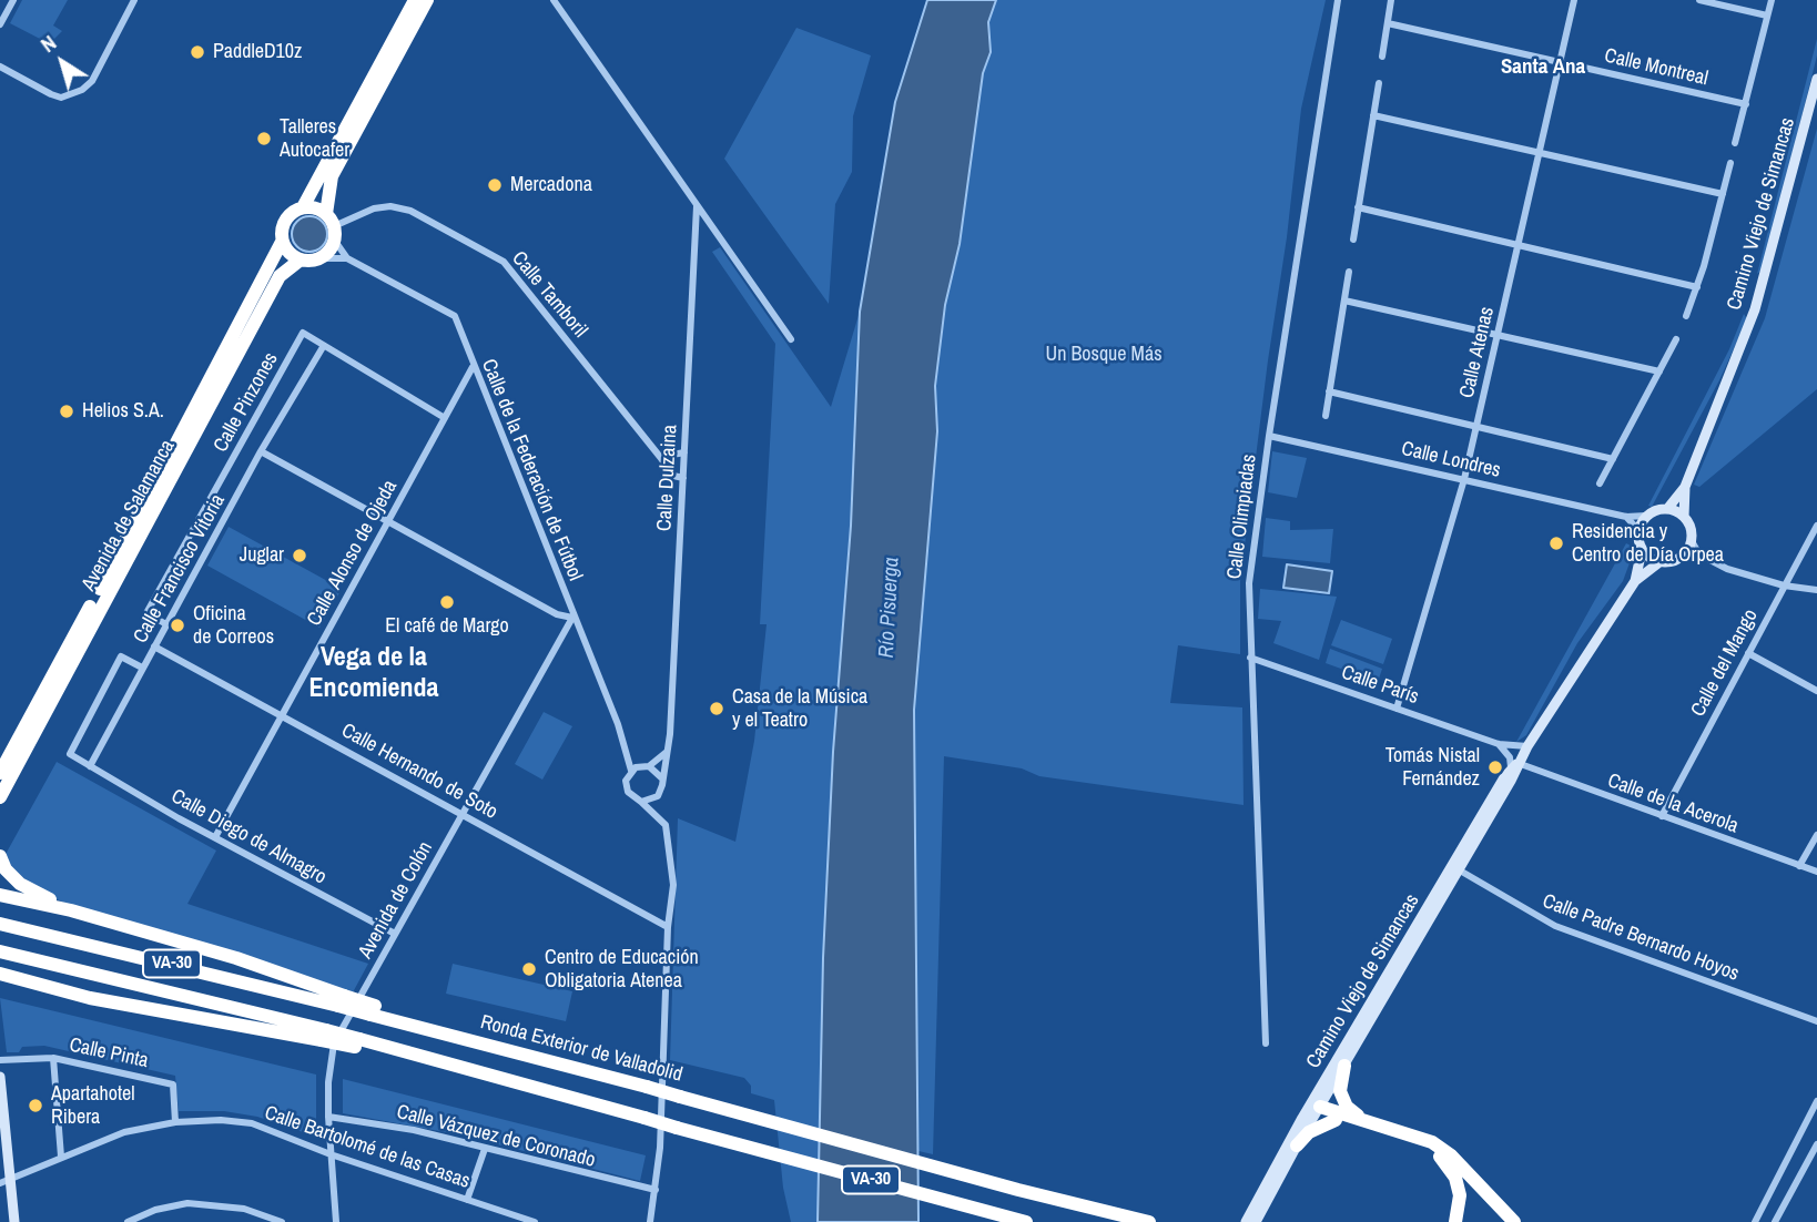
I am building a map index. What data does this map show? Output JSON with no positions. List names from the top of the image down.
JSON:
{
  "streets": {
    "highway": ["Avenida de Salamanca", "VA-30", "Ronda Exterior de Valladolid"],
    "main road": ["Camino Viejo de Simancas"],
    "street": [
      "Calle Montreal",
      "Calle Tamboril",
      "Calle Atenas",
      "Calle Pinzones",
      "Calle Londres",
      "Calle de la Federación de Fútbol",
      "Calle Dulzaina",
      "Calle Olimpiadas",
      "Calle Alonso de Ojeda",
      "Calle Francisco Vitoria",
      "Calle del Mango",
      "Calle París",
      "Calle Hernando de Soto",
      "Calle de la Acerola",
      "Calle Diego de Almagro",
      "Avenida de Colón",
      "Calle Padre Bernardo Hoyos",
      "Calle Pinta",
      "Calle Vázquez de Coronado",
      "Calle Bartolomé de las Casas"
    ]
  },
  "crossings": [
    ["Calle Montreal", "Calle Atenas"],
    ["Camino Viejo de Simancas", "Calle Londres"],
    ["Camino Viejo de Simancas", "Calle París"],
    ["Camino Viejo de Simancas", "Calle de la Acerola"],
    ["Camino Viejo de Simancas", "Calle Padre Bernardo Hoyos"],
    ["Calle Tamboril", "Calle de la Federación de Fútbol"],
    ["Calle Tamboril", "Calle Dulzaina"],
    ["Calle Tamboril", "Avenida de Salamanca"],
    ["Calle Atenas", "Calle Londres"],
    ["Calle Atenas", "Calle París"],
    ["Calle Pinzones", "Calle Alonso de Ojeda"],
    ["Calle Pinzones", "Calle Francisco Vitoria"],
    ["Calle Londres", "Calle Olimpiadas"],
    ["Calle de la Federación de Fútbol", "Calle Dulzaina"],
    ["Calle de la Federación de Fútbol", "Avenida de Salamanca"],
    ["Calle de la Federación de Fútbol", "Calle Alonso de Ojeda"],
    ["Calle de la Federación de Fútbol", "Avenida de Colón"],
    ["Calle Olimpiadas", "Calle París"],
    ["Calle Alonso de Ojeda", "Calle Hernando de Soto"],
    ["Calle Alonso de Ojeda", "Calle Diego de Almagro"],
    ["Calle Francisco Vitoria", "Calle Hernando de Soto"],
    ["Calle Francisco Vitoria", "Calle Diego de Almagro"],
    ["Calle del Mango", "Calle de la Acerola"],
    ["Calle Hernando de Soto", "Avenida de Colón"],
    ["Calle Diego de Almagro", "Avenida de Colón"],
    ["Avenida de Colón", "Calle Vázquez de Coronado"],
    ["Avenida de Colón", "Calle Bartolomé de las Casas"],
    ["Calle Pinta", "Calle Bartolomé de las Casas"]
  ],
  "districts": ["Santa Ana", "Vega de la Encomienda"],
  "water": ["Río Pisuerga"],
  "parks": ["Un Bosque Más"],
  "places": [
    "PaddleD10z",
    "Talleres Autocafer",
    "Mercadona",
    "Helios S.A.",
    "Residencia y Centro de Día Orpea",
    "Juglar",
    "El café de Margo",
    "Oficina de Correos",
    "Casa de la Música y el Teatro",
    "Tomás Nistal Fernández",
    "Centro de Educación Obligatoria Atenea",
    "Apartahotel Ribera"
  ],
  "north": "top left"
}
